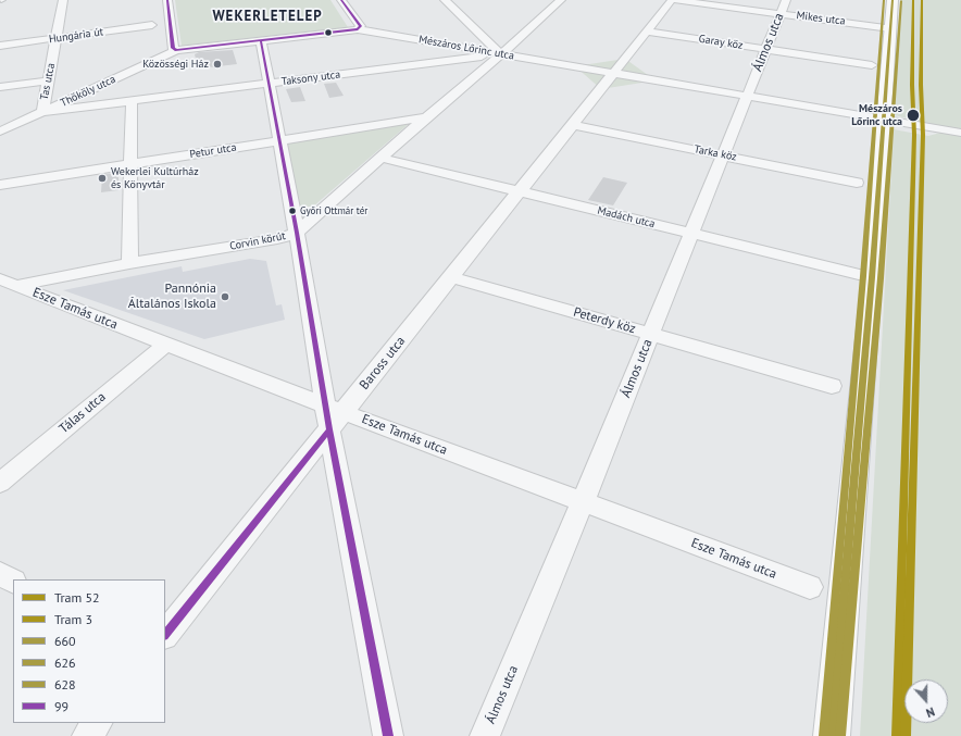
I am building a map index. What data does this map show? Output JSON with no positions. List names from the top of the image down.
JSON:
{
  "streets": {
    "street": [
      "Mikes utca",
      "Hungária út",
      "Garay köz",
      "Álmos utca",
      "Mészáros Lőrinc utca",
      "Taksony utca",
      "Tas utca",
      "Thököly utca",
      "Petur utca",
      "Tarka köz",
      "Madách utca",
      "Corvin körút",
      "Esze Tamás utca",
      "Peterdy köz",
      "Baross utca",
      "Tálas utca"
    ]
  },
  "crossings": [
    ["Mikes utca", "Álmos utca"],
    ["Hungária út", "Tas utca"],
    ["Garay köz", "Álmos utca"],
    ["Garay köz", "Baross utca"],
    ["Álmos utca", "Mészáros Lőrinc utca"],
    ["Álmos utca", "Tarka köz"],
    ["Álmos utca", "Madách utca"],
    ["Álmos utca", "Esze Tamás utca"],
    ["Álmos utca", "Peterdy köz"],
    ["Mészáros Lőrinc utca", "Taksony utca"],
    ["Mészáros Lőrinc utca", "Thököly utca"],
    ["Mészáros Lőrinc utca", "Corvin körút"],
    ["Mészáros Lőrinc utca", "Baross utca"],
    ["Taksony utca", "Tas utca"],
    ["Taksony utca", "Thököly utca"],
    ["Taksony utca", "Corvin körút"],
    ["Tas utca", "Thököly utca"],
    ["Petur utca", "Corvin körút"],
    ["Tarka köz", "Baross utca"],
    ["Madách utca", "Corvin körút"],
    ["Madách utca", "Baross utca"],
    ["Corvin körút", "Esze Tamás utca"],
    ["Esze Tamás utca", "Baross utca"],
    ["Esze Tamás utca", "Tálas utca"],
    ["Peterdy köz", "Baross utca"]
  ],
  "districts": ["WEKERLETELEP"],
  "places": [
    "Közösségi Ház",
    "Mészáros Lőrinc utca",
    "Wekerlei Kultúrház és Könyvtár",
    "Győri Ottmár tér",
    "Pannónia Általános Iskola"
  ],
  "lines": [
    "tram line 52",
    "tram line 3",
    "transit line 660",
    "transit line 628",
    "transit line 99",
    "transit line 626"
  ],
  "legend": [
    "Tram 52",
    "Tram 3",
    "660",
    "626",
    "628",
    "99"
  ],
  "north": "bottom"
}
